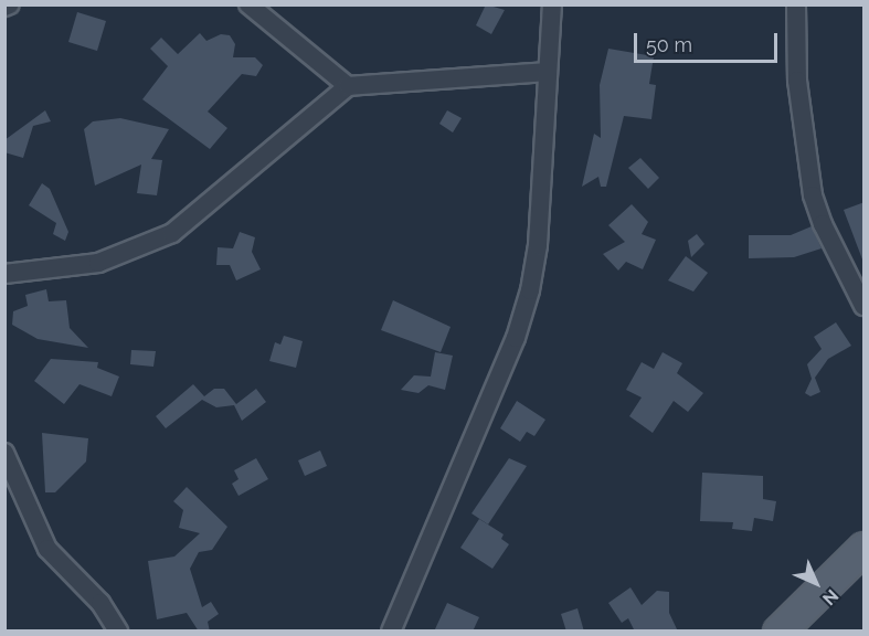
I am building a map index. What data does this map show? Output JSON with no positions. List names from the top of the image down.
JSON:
{
  "scale_bar": "50 m",
  "north": "bottom right"
}
